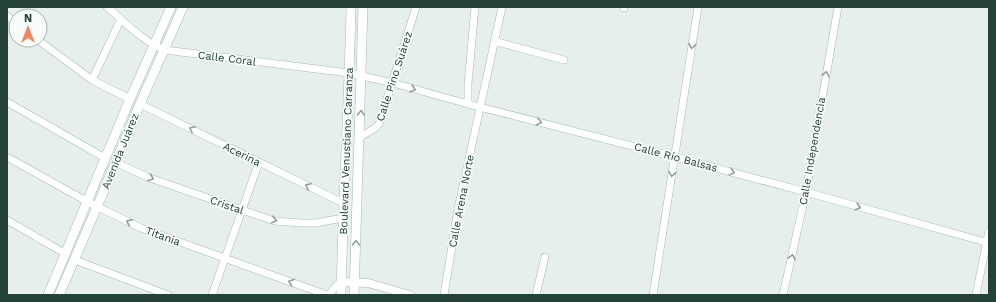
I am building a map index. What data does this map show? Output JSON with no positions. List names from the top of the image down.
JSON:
{
  "streets": {
    "main road": ["Avenida Juárez", "Boulevard Venustiano Carranza"],
    "street": [
      "Calle Coral",
      "Calle Pino Suárez",
      "Calle Independencia",
      "Acerina",
      "Calle Río Balsas",
      "Calle Arena Norte",
      "Cristal",
      "Titania"
    ]
  },
  "crossings": [
    ["Calle Coral", "Avenida Juárez"],
    ["Calle Coral", "Boulevard Venustiano Carranza"],
    ["Calle Coral", "Calle Río Balsas"],
    ["Calle Pino Suárez", "Boulevard Venustiano Carranza"],
    ["Calle Pino Suárez", "Calle Río Balsas"],
    ["Avenida Juárez", "Acerina"],
    ["Avenida Juárez", "Cristal"],
    ["Avenida Juárez", "Titania"],
    ["Boulevard Venustiano Carranza", "Acerina"],
    ["Boulevard Venustiano Carranza", "Calle Río Balsas"],
    ["Boulevard Venustiano Carranza", "Cristal"],
    ["Boulevard Venustiano Carranza", "Titania"],
    ["Calle Independencia", "Calle Río Balsas"],
    ["Calle Río Balsas", "Calle Arena Norte"]
  ],
  "one_way": [
    "Calle Independencia",
    "Acerina",
    "Calle Río Balsas",
    "Cristal"
  ],
  "north": "top"
}
